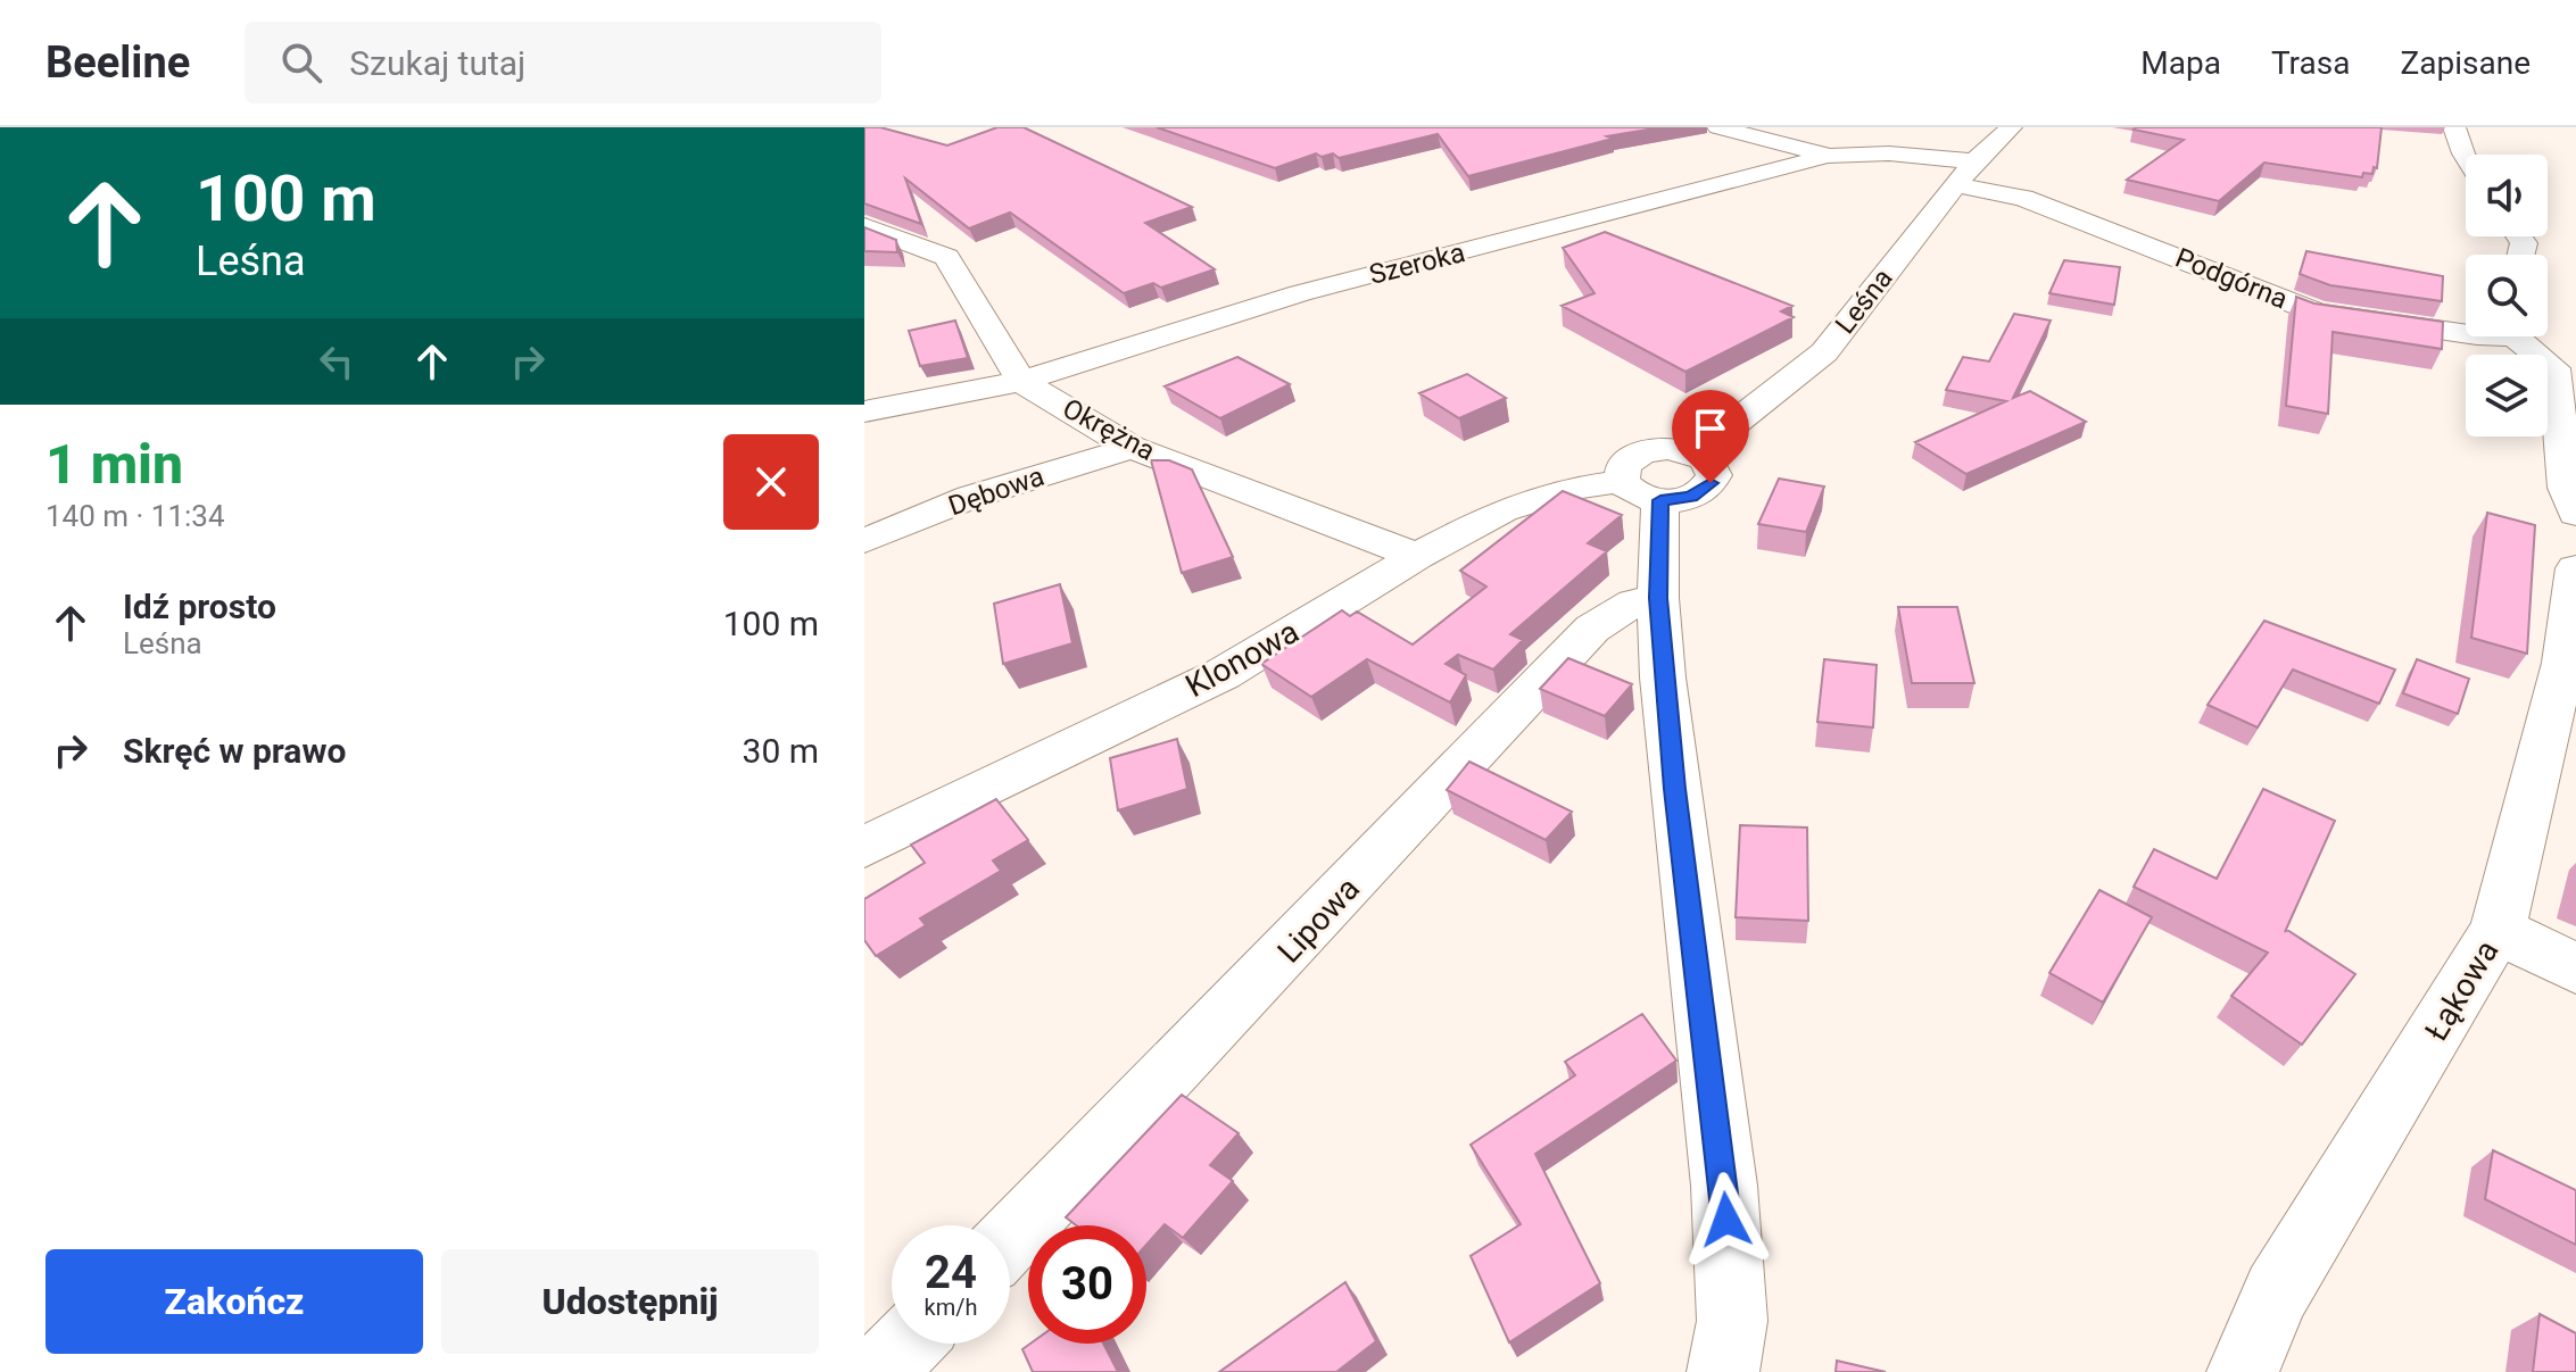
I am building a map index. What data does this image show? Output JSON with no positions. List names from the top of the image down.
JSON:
{
  "streets": {
    "street": [
      "Szeroka",
      "Podgórna",
      "Leśna",
      "Okrężna",
      "Dębowa",
      "Klonowa",
      "Lipowa",
      "Łąkowa"
    ]
  },
  "crossings": [
    ["Szeroka", "Leśna"],
    ["Szeroka", "Okrężna"],
    ["Podgórna", "Leśna"],
    ["Okrężna", "Dębowa"],
    ["Okrężna", "Klonowa"]
  ],
  "page": {
    "header": "Beeline",
    "search": "Szukaj tutaj",
    "nav": ["Mapa", "Trasa", "Zapisane"],
    "turn": ["100 m", "Leśna"],
    "heading": ["1 min", "140 m · 11:34"],
    "list": [
      {
        "name": "Idź prosto",
        "note": "Leśna",
        "value": "100 m"
      },
      {
        "name": "Skręć w prawo",
        "value": "30 m"
      }
    ],
    "speed": "24 km/h",
    "limit": "30",
    "buttons": ["Zakończ", "Udostępnij"]
  }
}
